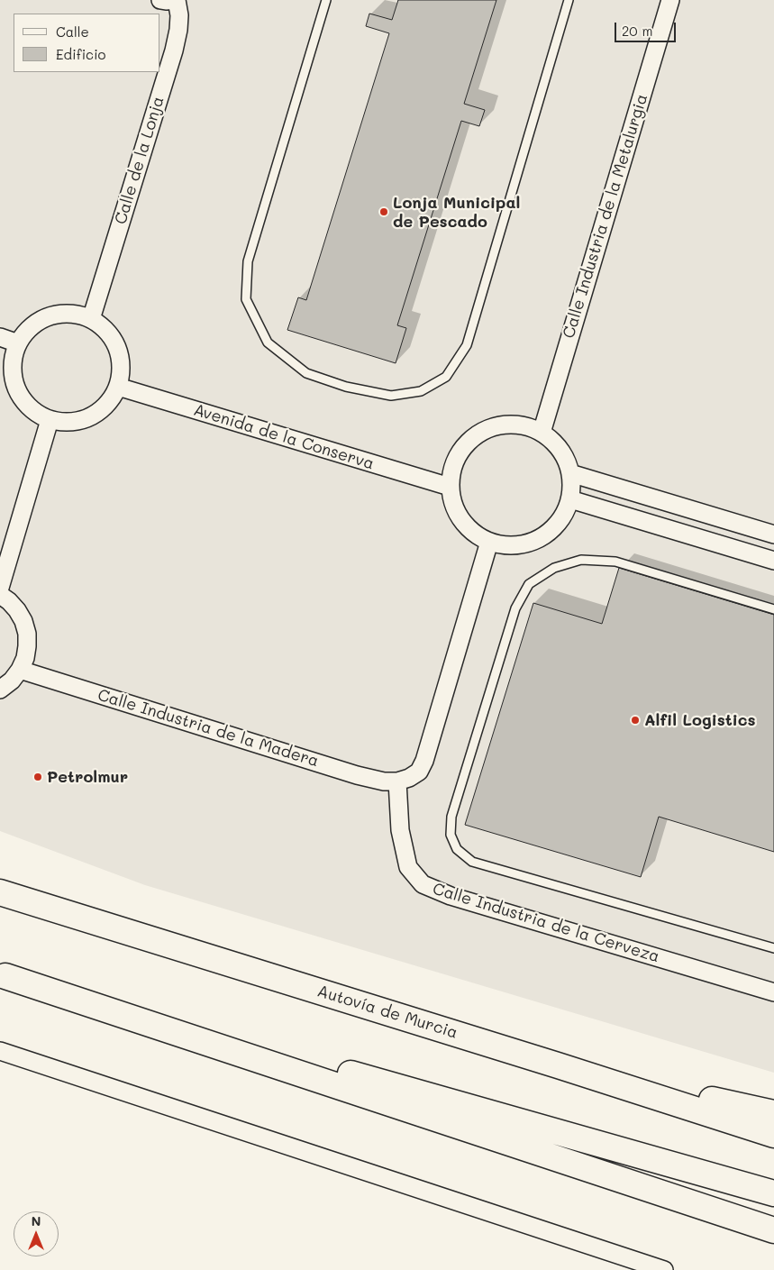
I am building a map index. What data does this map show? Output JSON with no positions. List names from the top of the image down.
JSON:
{
  "streets": {
    "highway": ["Autovía de Murcia"],
    "street": [
      "Calle de la Lonja",
      "Calle Industria de la Metalurgia",
      "Avenida de la Conserva",
      "Calle Industria de la Madera",
      "Calle Industria de la Cerveza"
    ]
  },
  "crossings": [
    ["Calle de la Lonja", "Avenida de la Conserva"],
    ["Calle Industria de la Metalurgia", "Avenida de la Conserva"],
    ["Calle Industria de la Madera", "Calle Industria de la Cerveza"]
  ],
  "places": ["Lonja Municipal de Pescado", "Alfil Logistics", "Petrolmur"],
  "legend": ["Calle", "Edificio"],
  "scale_bar": "20 m",
  "north": "top"
}
